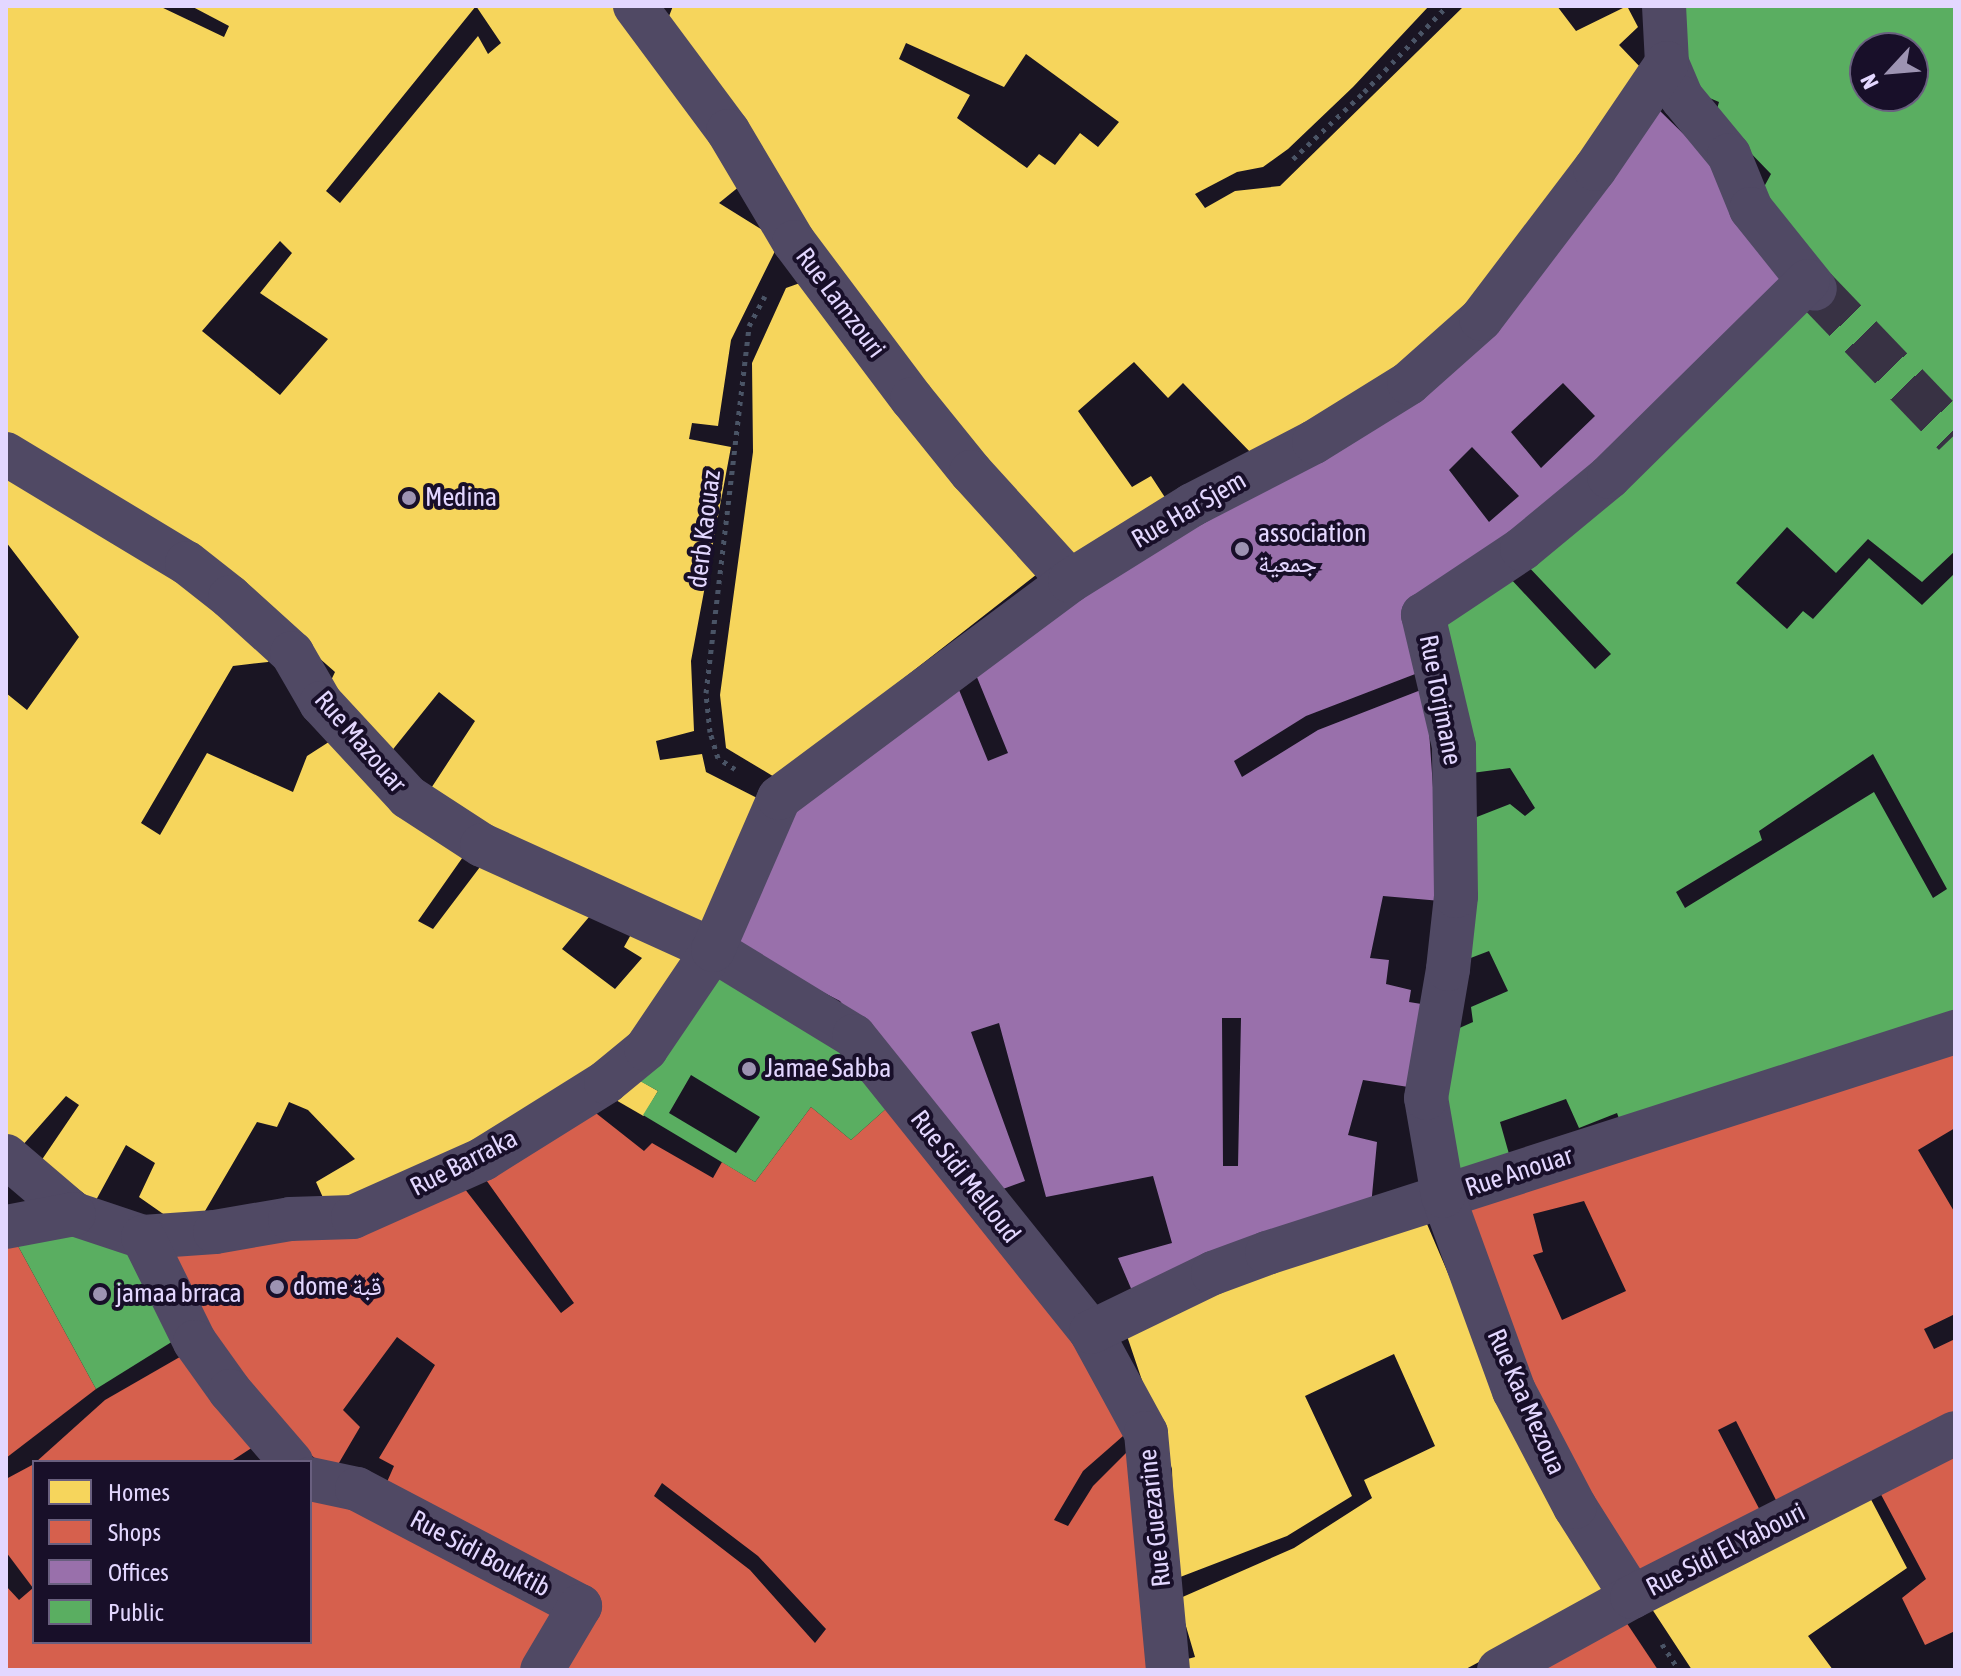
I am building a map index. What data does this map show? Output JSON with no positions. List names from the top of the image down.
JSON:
{
  "streets": {
    "street": [
      "Rue Lamzouri",
      "Rue Har Sjem",
      "Rue Torjmane",
      "Rue Mazouar",
      "Rue Barraka",
      "Rue Anouar",
      "Rue Sidi Melloud",
      "Rue Kaa Mezoua",
      "Rue Guezarine",
      "Rue Sidi El Yabouri",
      "Rue Sidi Bouktib"
    ],
    "path": ["derb Kaouaz"]
  },
  "crossings": [
    ["Rue Lamzouri", "Rue Har Sjem"],
    ["Rue Lamzouri", "derb Kaouaz"],
    ["Rue Har Sjem", "derb Kaouaz"],
    ["Rue Har Sjem", "Rue Torjmane"],
    ["Rue Har Sjem", "Rue Mazouar"],
    ["Rue Har Sjem", "Rue Barraka"],
    ["Rue Har Sjem", "Rue Sidi Melloud"],
    ["Rue Torjmane", "Rue Anouar"],
    ["Rue Torjmane", "Rue Kaa Mezoua"],
    ["Rue Mazouar", "Rue Barraka"],
    ["Rue Mazouar", "Rue Sidi Melloud"],
    ["Rue Barraka", "Rue Sidi Melloud"],
    ["Rue Anouar", "Rue Sidi Melloud"],
    ["Rue Anouar", "Rue Kaa Mezoua"],
    ["Rue Anouar", "Rue Guezarine"],
    ["Rue Sidi Melloud", "Rue Guezarine"],
    ["Rue Kaa Mezoua", "Rue Sidi El Yabouri"]
  ],
  "places": [
    "Medina",
    "association جمعية",
    "Jamae Sabba",
    "dome قبة",
    "jamaa brraca"
  ],
  "legend": [
    "Homes",
    "Shops",
    "Offices",
    "Public"
  ],
  "north": "bottom left"
}
